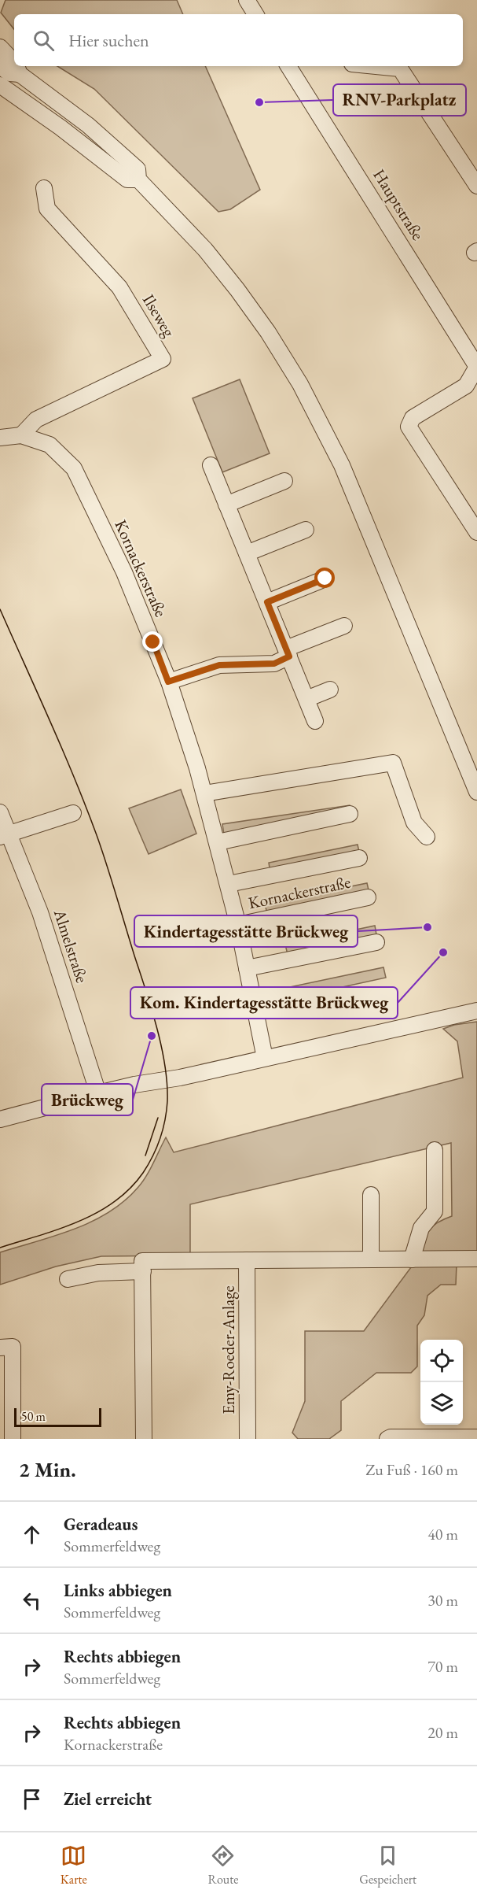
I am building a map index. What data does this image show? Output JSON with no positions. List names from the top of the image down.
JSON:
{
  "streets": {
    "street": [
      "Hauptstraße",
      "Ilseweg",
      "Kornackerstraße",
      "Almelstraße",
      "Emy-Roeder-Anlage"
    ]
  },
  "crossings": [
    ["Ilseweg", "Kornackerstraße"]
  ],
  "places": [
    "RNV-Parkplatz",
    "Kindertagesstätte Brückweg",
    "Kom. Kindertagesstätte Brückweg",
    "Brückweg"
  ],
  "scale_bar": "50 m",
  "page": {
    "search": "Hier suchen",
    "scale": "50 m",
    "heading": ["2 Min.", "Zu Fuß · 160 m"],
    "list": [
      ["Geradeaus", "Sommerfeldweg", "40 m"],
      ["Links abbiegen", "Sommerfeldweg", "30 m"],
      ["Rechts abbiegen", "Sommerfeldweg", "70 m"],
      ["Rechts abbiegen", "Kornackerstraße", "20 m"],
      "Ziel erreicht"
    ],
    "nav": ["Karte", "Route", "Gespeichert"]
  }
}
